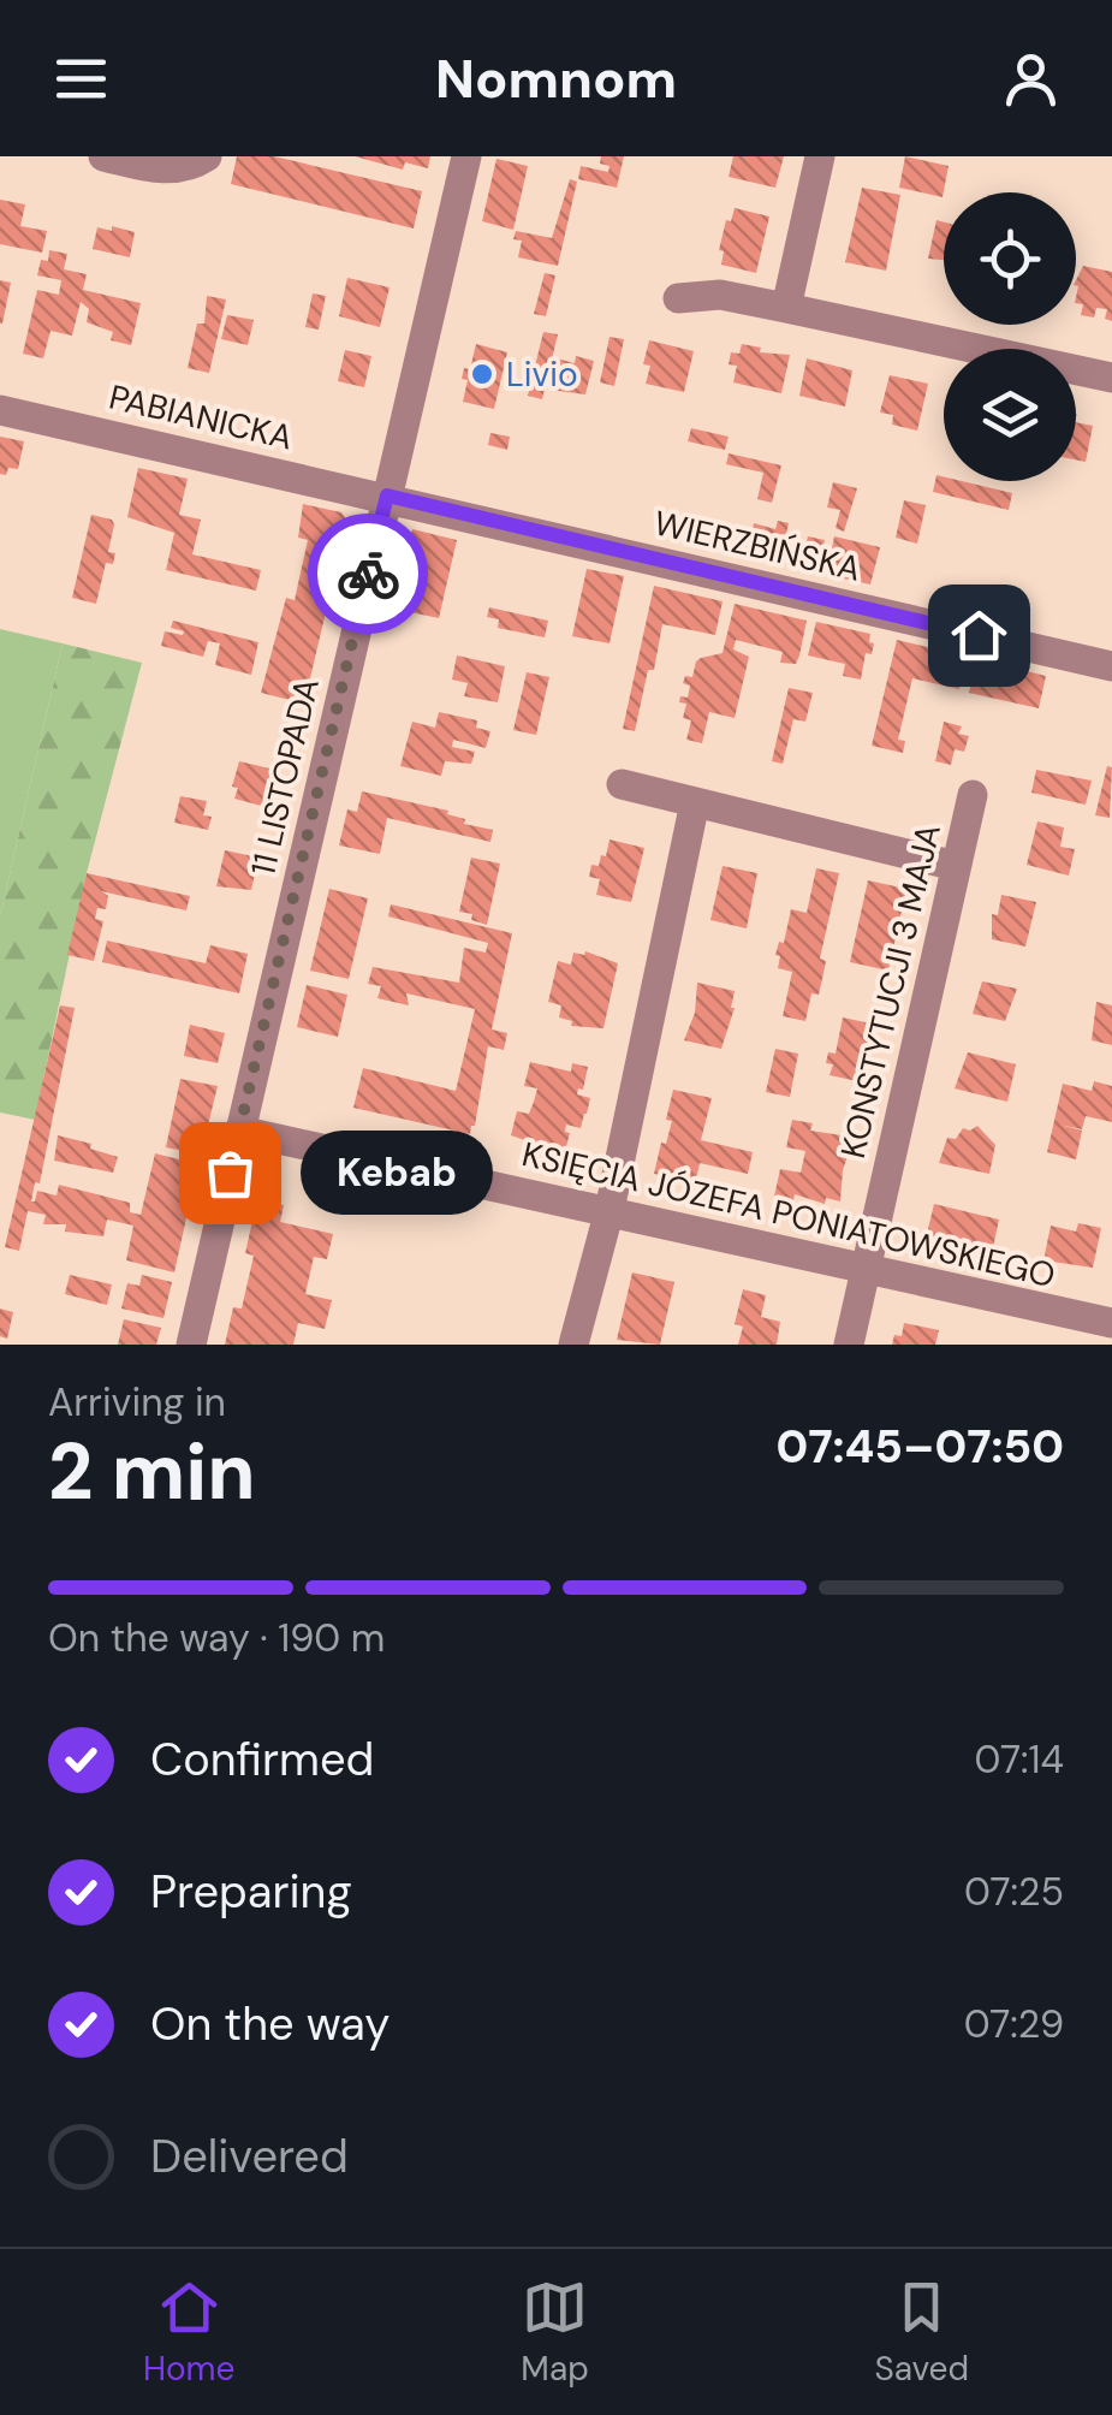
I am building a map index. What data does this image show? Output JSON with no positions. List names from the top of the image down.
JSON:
{
  "streets": {
    "street": [
      "PABIANICKA",
      "WIERZBIŃSKA",
      "11 LISTOPADA",
      "KONSTYTUCJI 3 MAJA",
      "KSIĘCIA JÓZEFA PONIATOWSKIEGO"
    ]
  },
  "crossings": [
    ["PABIANICKA", "WIERZBIŃSKA"],
    ["PABIANICKA", "11 LISTOPADA"],
    ["WIERZBIŃSKA", "11 LISTOPADA"],
    ["11 LISTOPADA", "KSIĘCIA JÓZEFA PONIATOWSKIEGO"],
    ["KONSTYTUCJI 3 MAJA", "KSIĘCIA JÓZEFA PONIATOWSKIEGO"]
  ],
  "places": ["Livio", "Kebab"],
  "page": {
    "header": "Nomnom",
    "bubble": "Kebab",
    "heading": ["2 min", "Arriving in", "07:45–07:50"],
    "bar": "On the way · 190 m",
    "list": [
      ["Confirmed", "07:14"],
      ["Preparing", "07:25"],
      ["On the way", "07:29"],
      "Delivered"
    ],
    "tabs": ["Home", "Map", "Saved"]
  }
}
